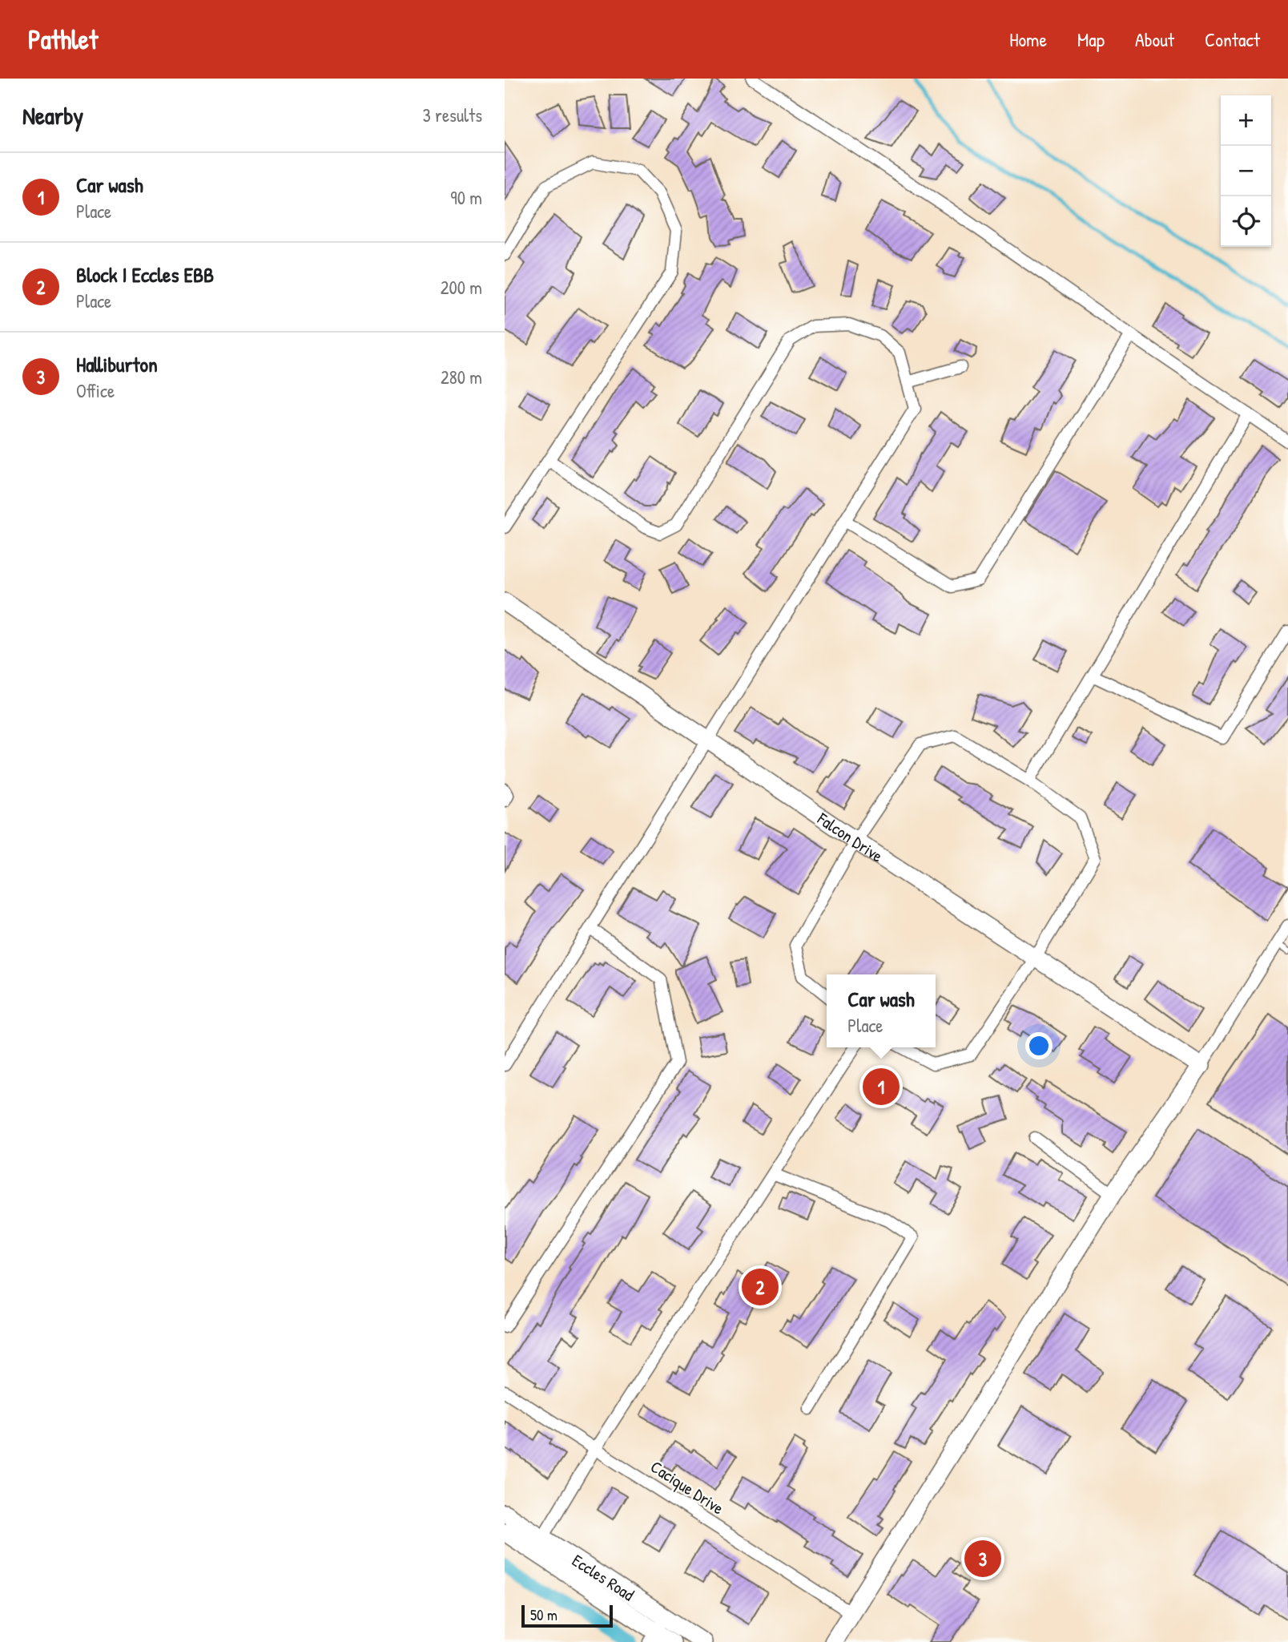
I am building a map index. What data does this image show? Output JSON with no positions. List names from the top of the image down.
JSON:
{
  "streets": {
    "street": ["Falcon Drive", "Cacique Drive", "Eccles Road"]
  },
  "scale_bar": "50 m",
  "page": {
    "header": "Pathlet",
    "nav": [
      "Home",
      "Map",
      "About",
      "Contact"
    ],
    "heading": ["Nearby", "3 results"],
    "map_buttons": ["+", "−"],
    "list": [
      {
        "mark": "1",
        "name": "Car wash",
        "note": "Place",
        "value": "90 m"
      },
      {
        "mark": "2",
        "name": "Block I Eccles EBB",
        "note": "Place",
        "value": "200 m"
      },
      {
        "mark": "3",
        "name": "Halliburton",
        "note": "Office",
        "value": "280 m"
      }
    ],
    "popup": ["Car wash", "Place"],
    "pins": ["1", "2", "3"],
    "scale": "50 m"
  }
}
